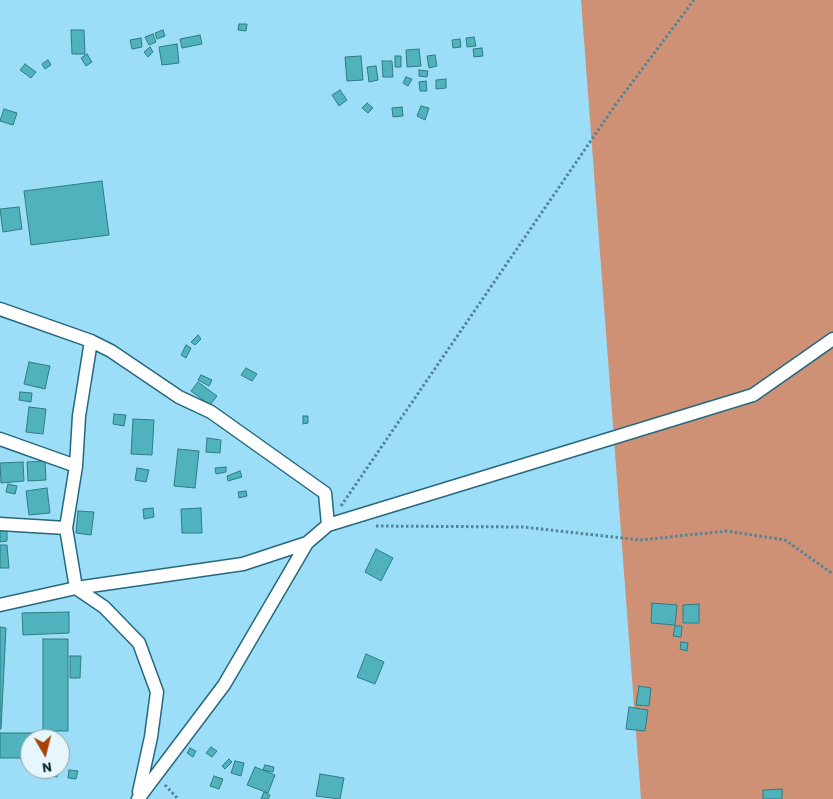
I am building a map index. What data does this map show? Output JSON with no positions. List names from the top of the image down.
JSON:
{
  "north": "bottom"
}
